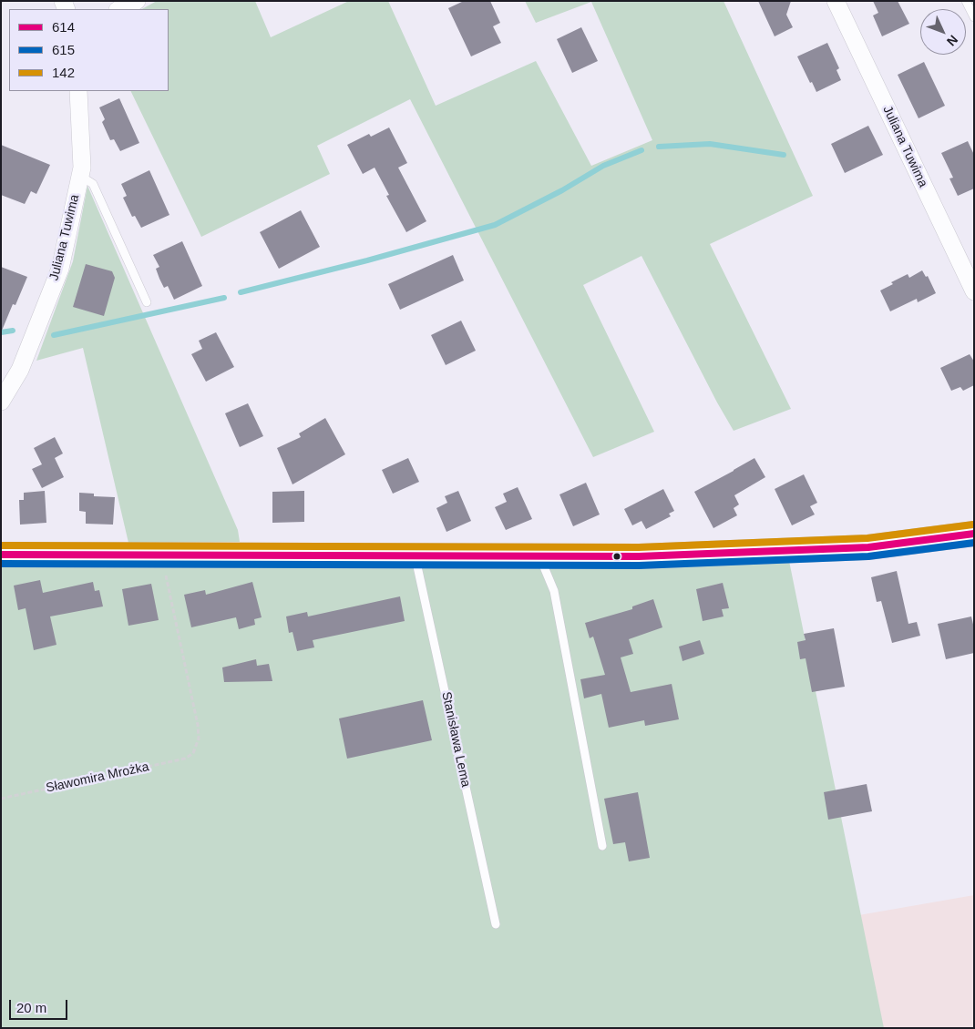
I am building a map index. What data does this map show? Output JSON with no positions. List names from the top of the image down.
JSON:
{
  "streets": {
    "street": ["Juliana Tuwima"],
    "lane": ["Stanisława Lema"],
    "path": ["Sławomira Mrożka"]
  },
  "lines": ["transit line 142", "transit line 614", "transit line 615"],
  "legend": ["614", "615", "142"],
  "scale_bar": "20 m",
  "north": "bottom right"
}
